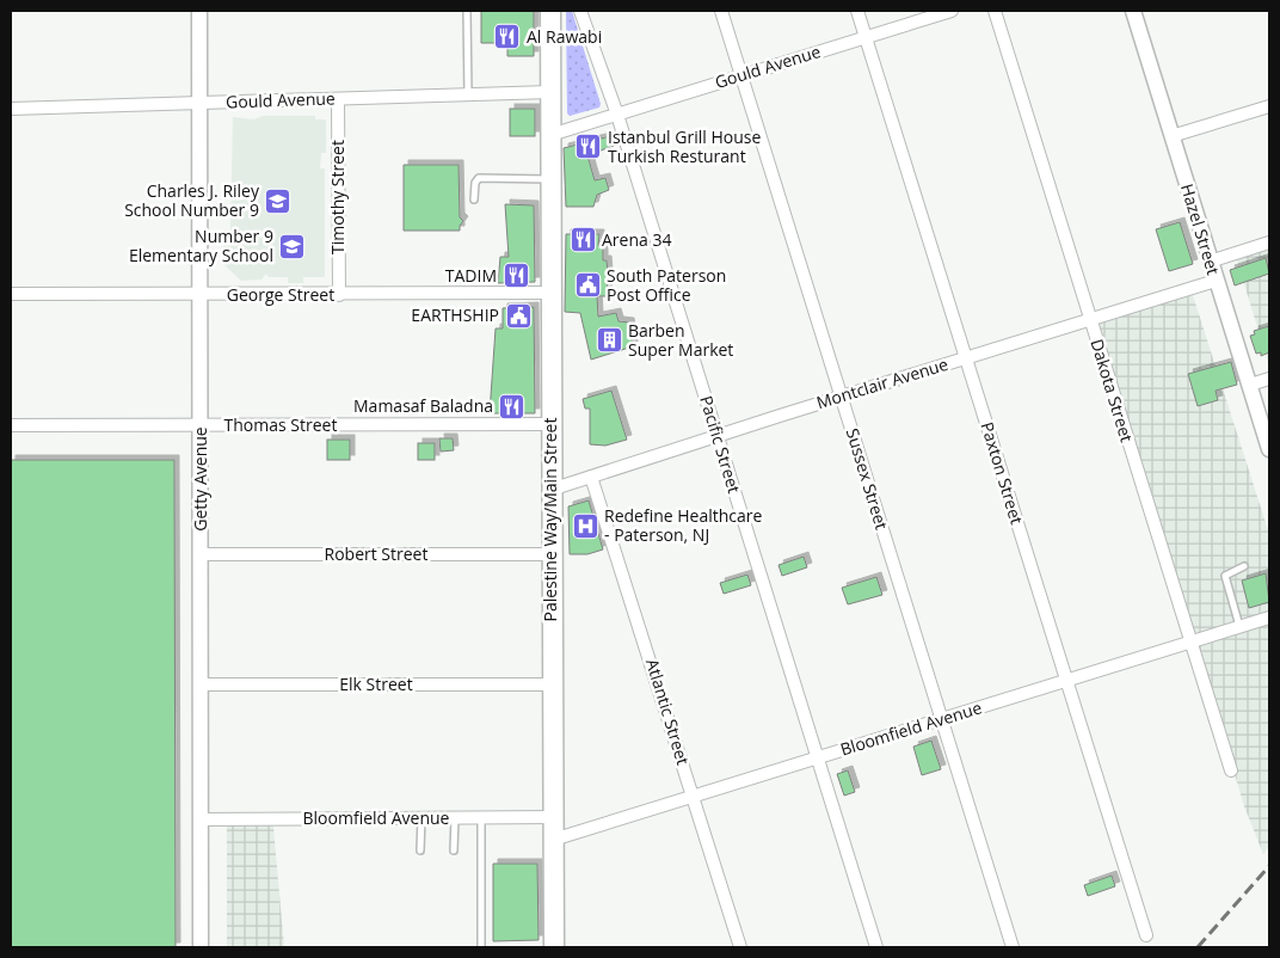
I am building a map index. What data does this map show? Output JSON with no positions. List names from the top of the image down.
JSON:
{
  "streets": {
    "main road": ["Palestine Way/Main Street"],
    "street": [
      "Gould Avenue",
      "Timothy Street",
      "Hazel Street",
      "George Street",
      "Montclair Avenue",
      "Dakota Street",
      "Thomas Street",
      "Pacific Street",
      "Paxton Street",
      "Getty Avenue",
      "Sussex Street",
      "Robert Street",
      "Elk Street",
      "Atlantic Street",
      "Bloomfield Avenue"
    ]
  },
  "crossings": [
    ["Gould Avenue", "Timothy Street"],
    ["Gould Avenue", "Pacific Street"],
    ["Gould Avenue", "Paxton Street"],
    ["Gould Avenue", "Getty Avenue"],
    ["Gould Avenue", "Sussex Street"],
    ["Gould Avenue", "Palestine Way/Main Street"],
    ["Timothy Street", "George Street"],
    ["Hazel Street", "Montclair Avenue"],
    ["George Street", "Getty Avenue"],
    ["George Street", "Palestine Way/Main Street"],
    ["Montclair Avenue", "Dakota Street"],
    ["Montclair Avenue", "Pacific Street"],
    ["Montclair Avenue", "Paxton Street"],
    ["Montclair Avenue", "Sussex Street"],
    ["Montclair Avenue", "Palestine Way/Main Street"],
    ["Montclair Avenue", "Atlantic Street"],
    ["Dakota Street", "Bloomfield Avenue"],
    ["Thomas Street", "Getty Avenue"],
    ["Thomas Street", "Palestine Way/Main Street"],
    ["Pacific Street", "Bloomfield Avenue"],
    ["Paxton Street", "Bloomfield Avenue"],
    ["Getty Avenue", "Robert Street"],
    ["Getty Avenue", "Elk Street"],
    ["Getty Avenue", "Bloomfield Avenue"],
    ["Sussex Street", "Bloomfield Avenue"],
    ["Palestine Way/Main Street", "Robert Street"],
    ["Palestine Way/Main Street", "Elk Street"],
    ["Palestine Way/Main Street", "Bloomfield Avenue"],
    ["Atlantic Street", "Bloomfield Avenue"]
  ],
  "places": {
    "restaurant": [
      "Al Rawabi",
      "Istanbul Grill House Turkish Resturant",
      "Arena 34",
      "TADIM",
      "Mamasaf Baladna"
    ],
    "school or university": ["Charles J. Riley School Number 9", "Number 9 Elementary School"],
    "public building": ["South Paterson Post Office", "EARTHSHIP"],
    "building": ["Barben Super Market"],
    "hospital": ["Redefine Healthcare - Paterson, NJ"]
  }
}
